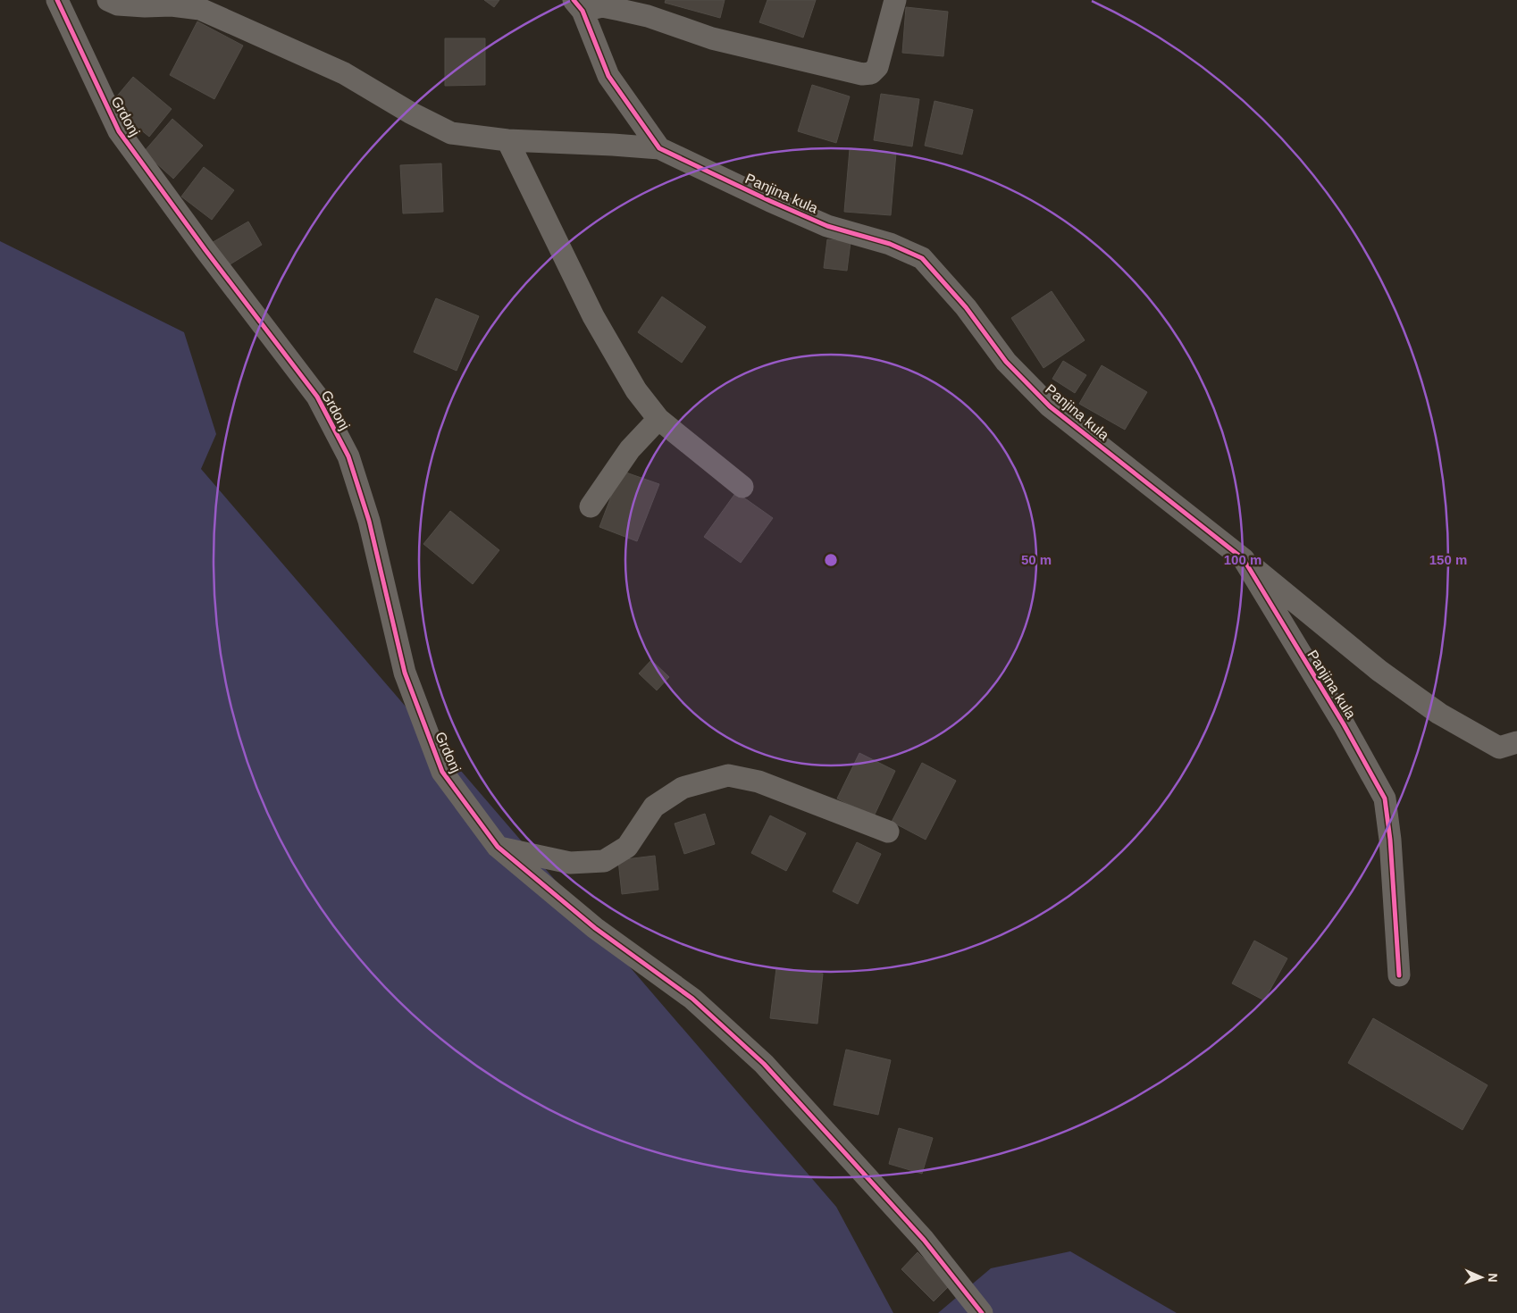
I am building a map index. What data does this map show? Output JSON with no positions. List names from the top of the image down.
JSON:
{
  "streets": {
    "street": ["Grdonj", "Panjina kula"]
  },
  "north": "right",
  "rings": ["50 m", "100 m", "150 m"]
}
